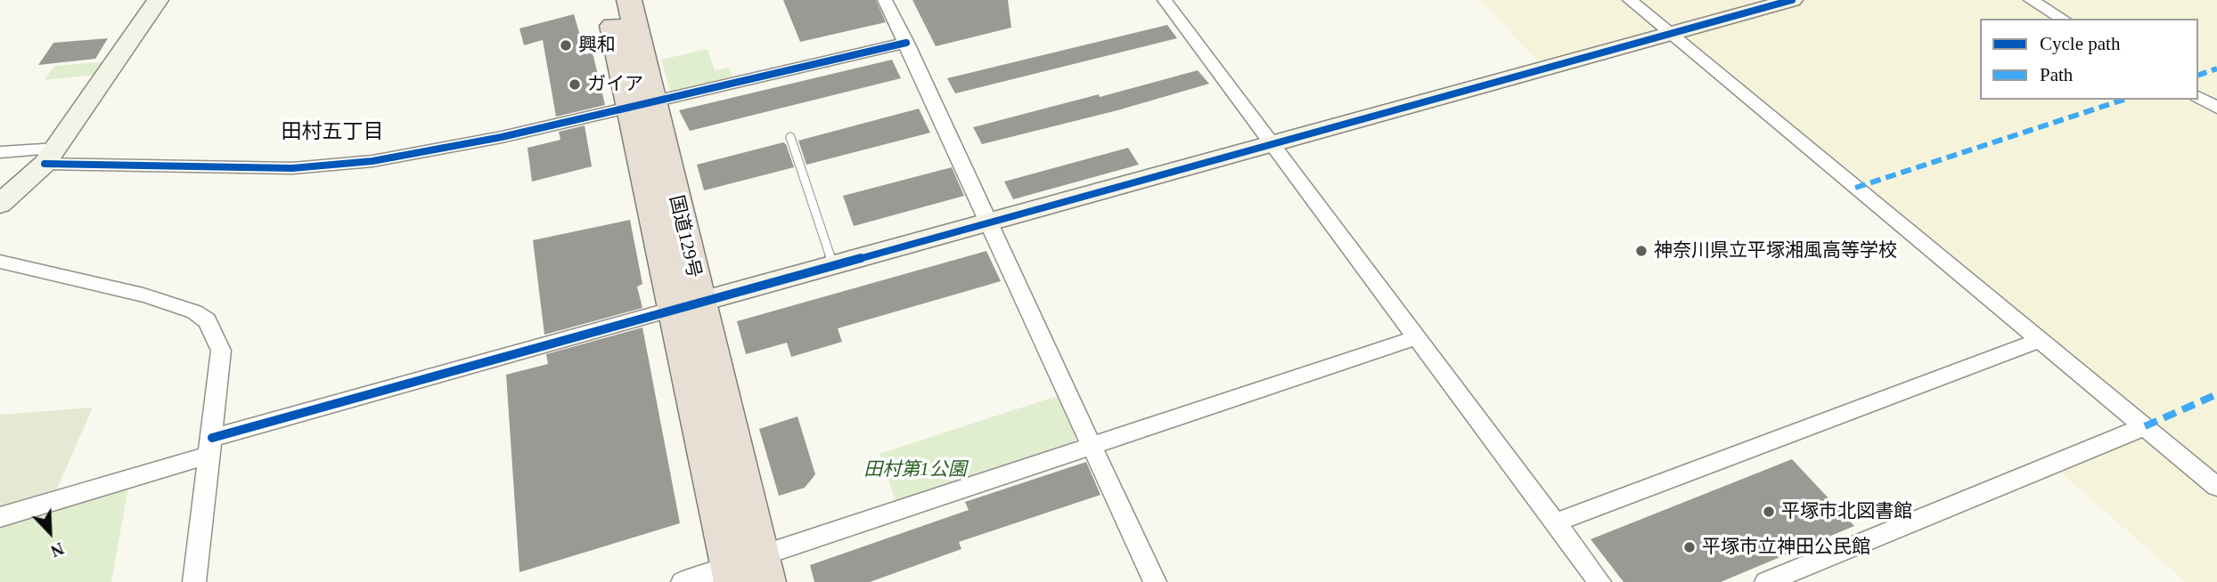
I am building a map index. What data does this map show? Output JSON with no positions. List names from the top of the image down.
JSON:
{
  "streets": {
    "highway": ["国道129号"]
  },
  "districts": ["田村五丁目"],
  "parks": ["田村第1公園"],
  "places": [
    "興和",
    "ガイア",
    "神奈川県立平塚湘風高等学校",
    "平塚市北図書館",
    "平塚市立神田公民館"
  ],
  "legend": ["Cycle path", "Path"],
  "north": "bottom right"
}
